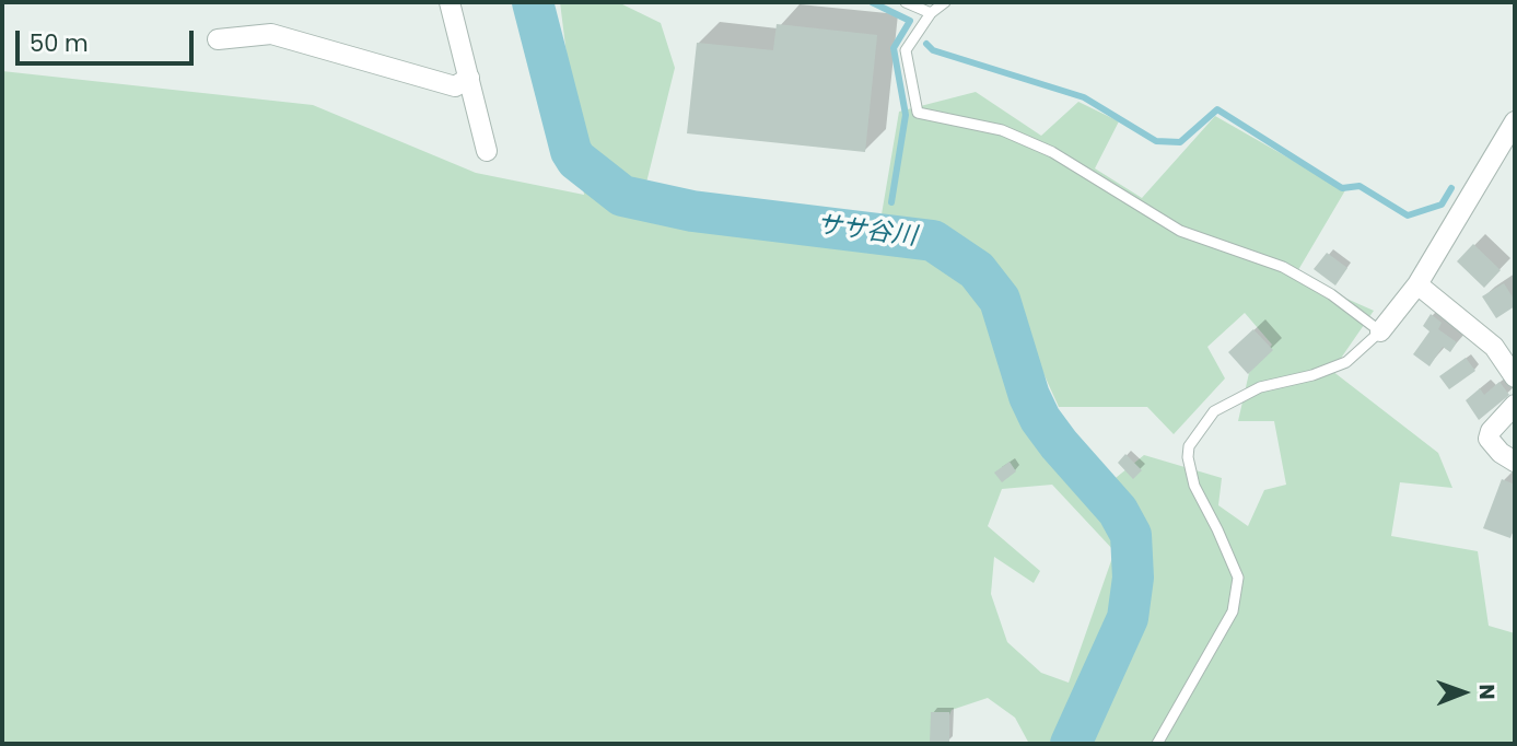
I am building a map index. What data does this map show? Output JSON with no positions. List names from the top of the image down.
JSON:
{
  "water": ["ササ谷川"],
  "scale_bar": "50 m",
  "north": "right"
}
